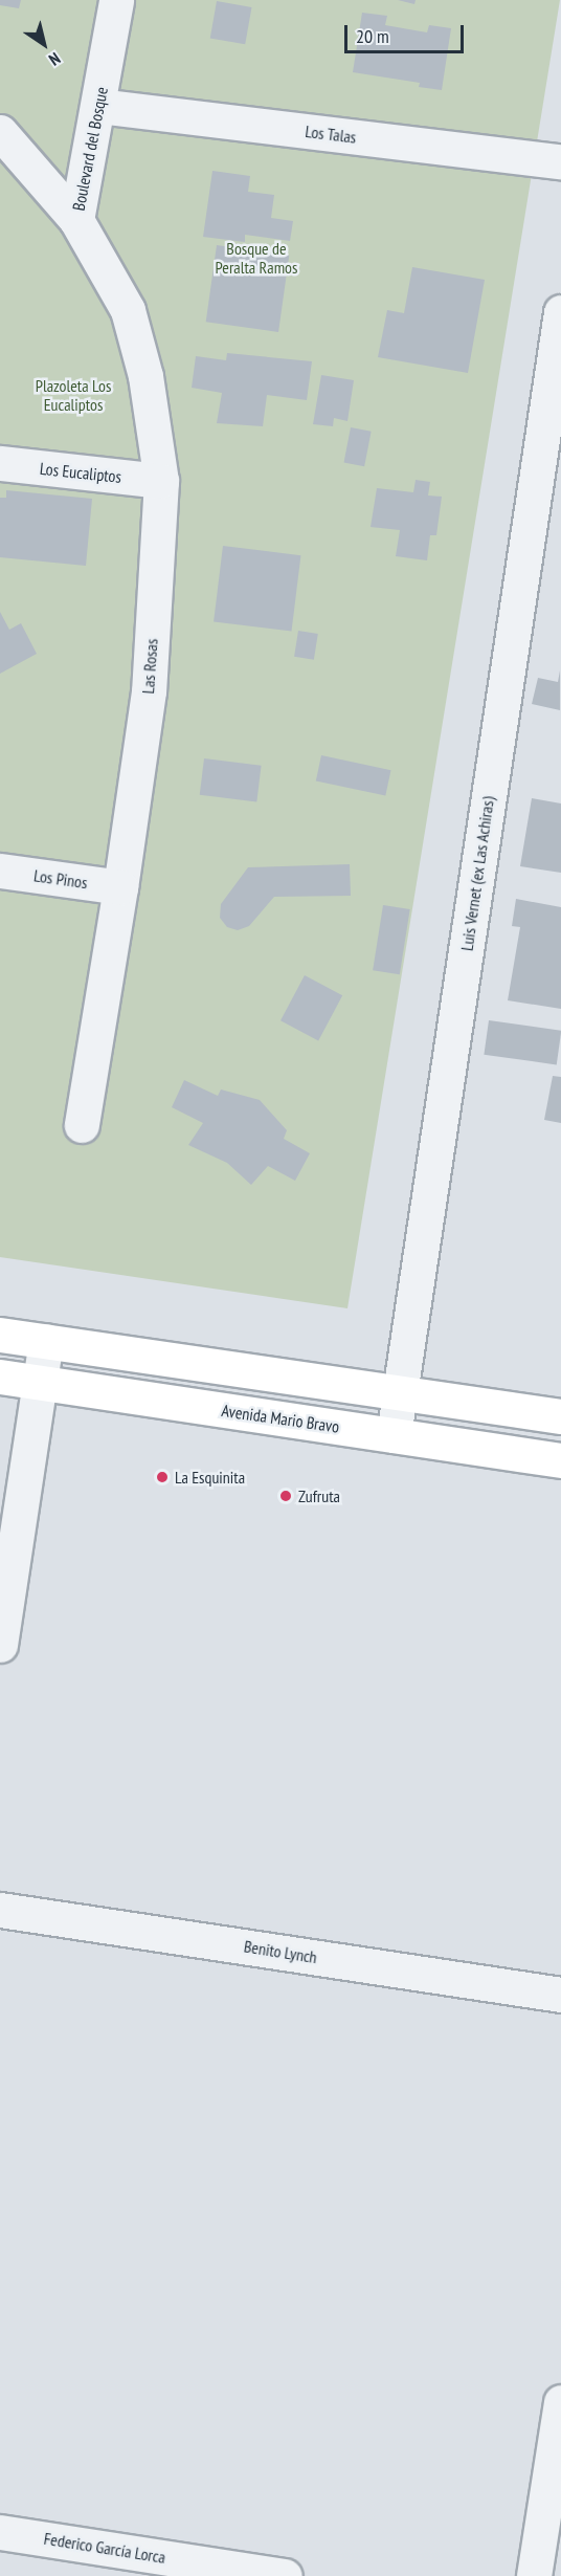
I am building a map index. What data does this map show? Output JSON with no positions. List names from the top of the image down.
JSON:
{
  "streets": {
    "main road": ["Avenida Mario Bravo"],
    "street": [
      "Los Talas",
      "Boulevard del Bosque",
      "Los Eucaliptos",
      "Las Rosas",
      "Luis Vernet (ex Las Achiras)",
      "Los Pinos",
      "Benito Lynch",
      "Federico García Lorca"
    ]
  },
  "crossings": [
    ["Los Talas", "Boulevard del Bosque"],
    ["Boulevard del Bosque", "Las Rosas"],
    ["Los Eucaliptos", "Las Rosas"],
    ["Las Rosas", "Los Pinos"],
    ["Luis Vernet (ex Las Achiras)", "Avenida Mario Bravo"]
  ],
  "parks": ["Bosque de Peralta Ramos", "Plazoleta Los Eucaliptos"],
  "places": ["La Esquinita", "Zufruta"],
  "scale_bar": "20 m",
  "north": "bottom right"
}
